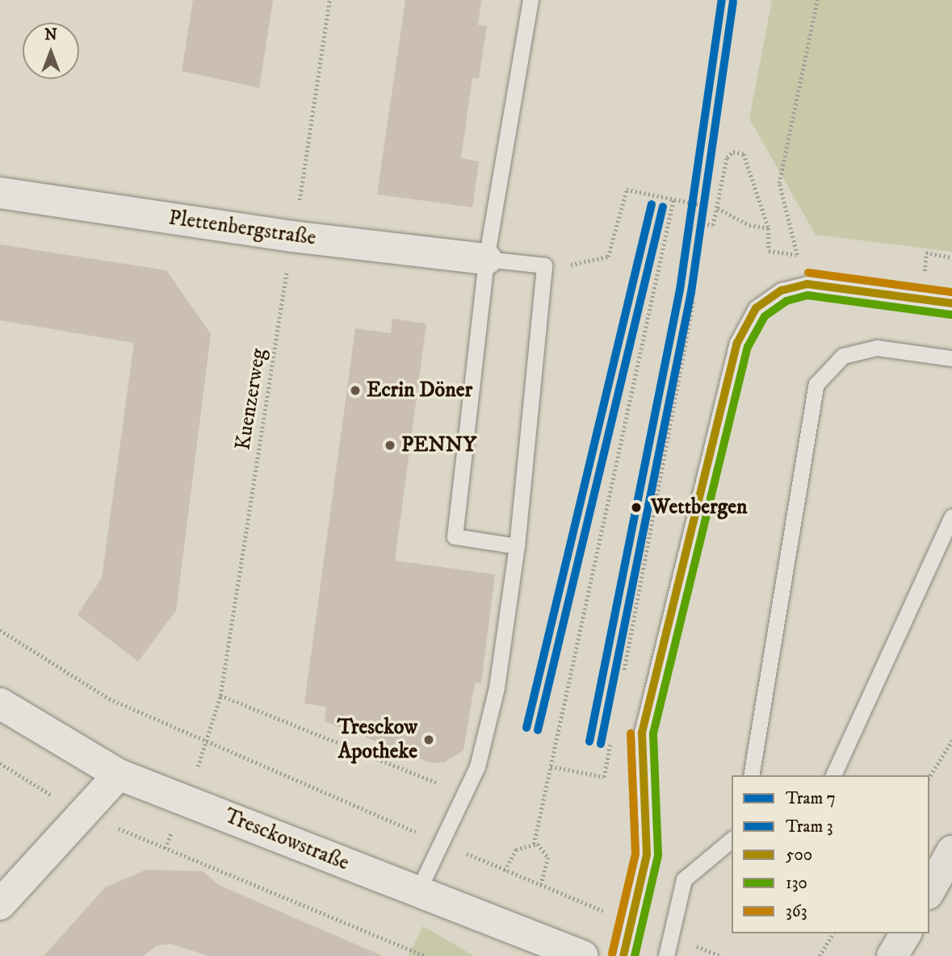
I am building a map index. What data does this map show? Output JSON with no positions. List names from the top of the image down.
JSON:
{
  "streets": {
    "street": ["Plettenbergstraße", "Tresckowstraße"],
    "path": ["Kuenzerweg"]
  },
  "crossings": [
    ["Plettenbergstraße", "Kuenzerweg"],
    ["Kuenzerweg", "Tresckowstraße"]
  ],
  "places": [
    "Ecrin Döner",
    "PENNY",
    "Wettbergen",
    "Tresckow Apotheke"
  ],
  "lines": [
    "tram line 7",
    "tram line 3",
    "transit line 363",
    "transit line 500",
    "transit line 130"
  ],
  "legend": [
    "Tram 7",
    "Tram 3",
    "500",
    "130",
    "363"
  ],
  "north": "top"
}
